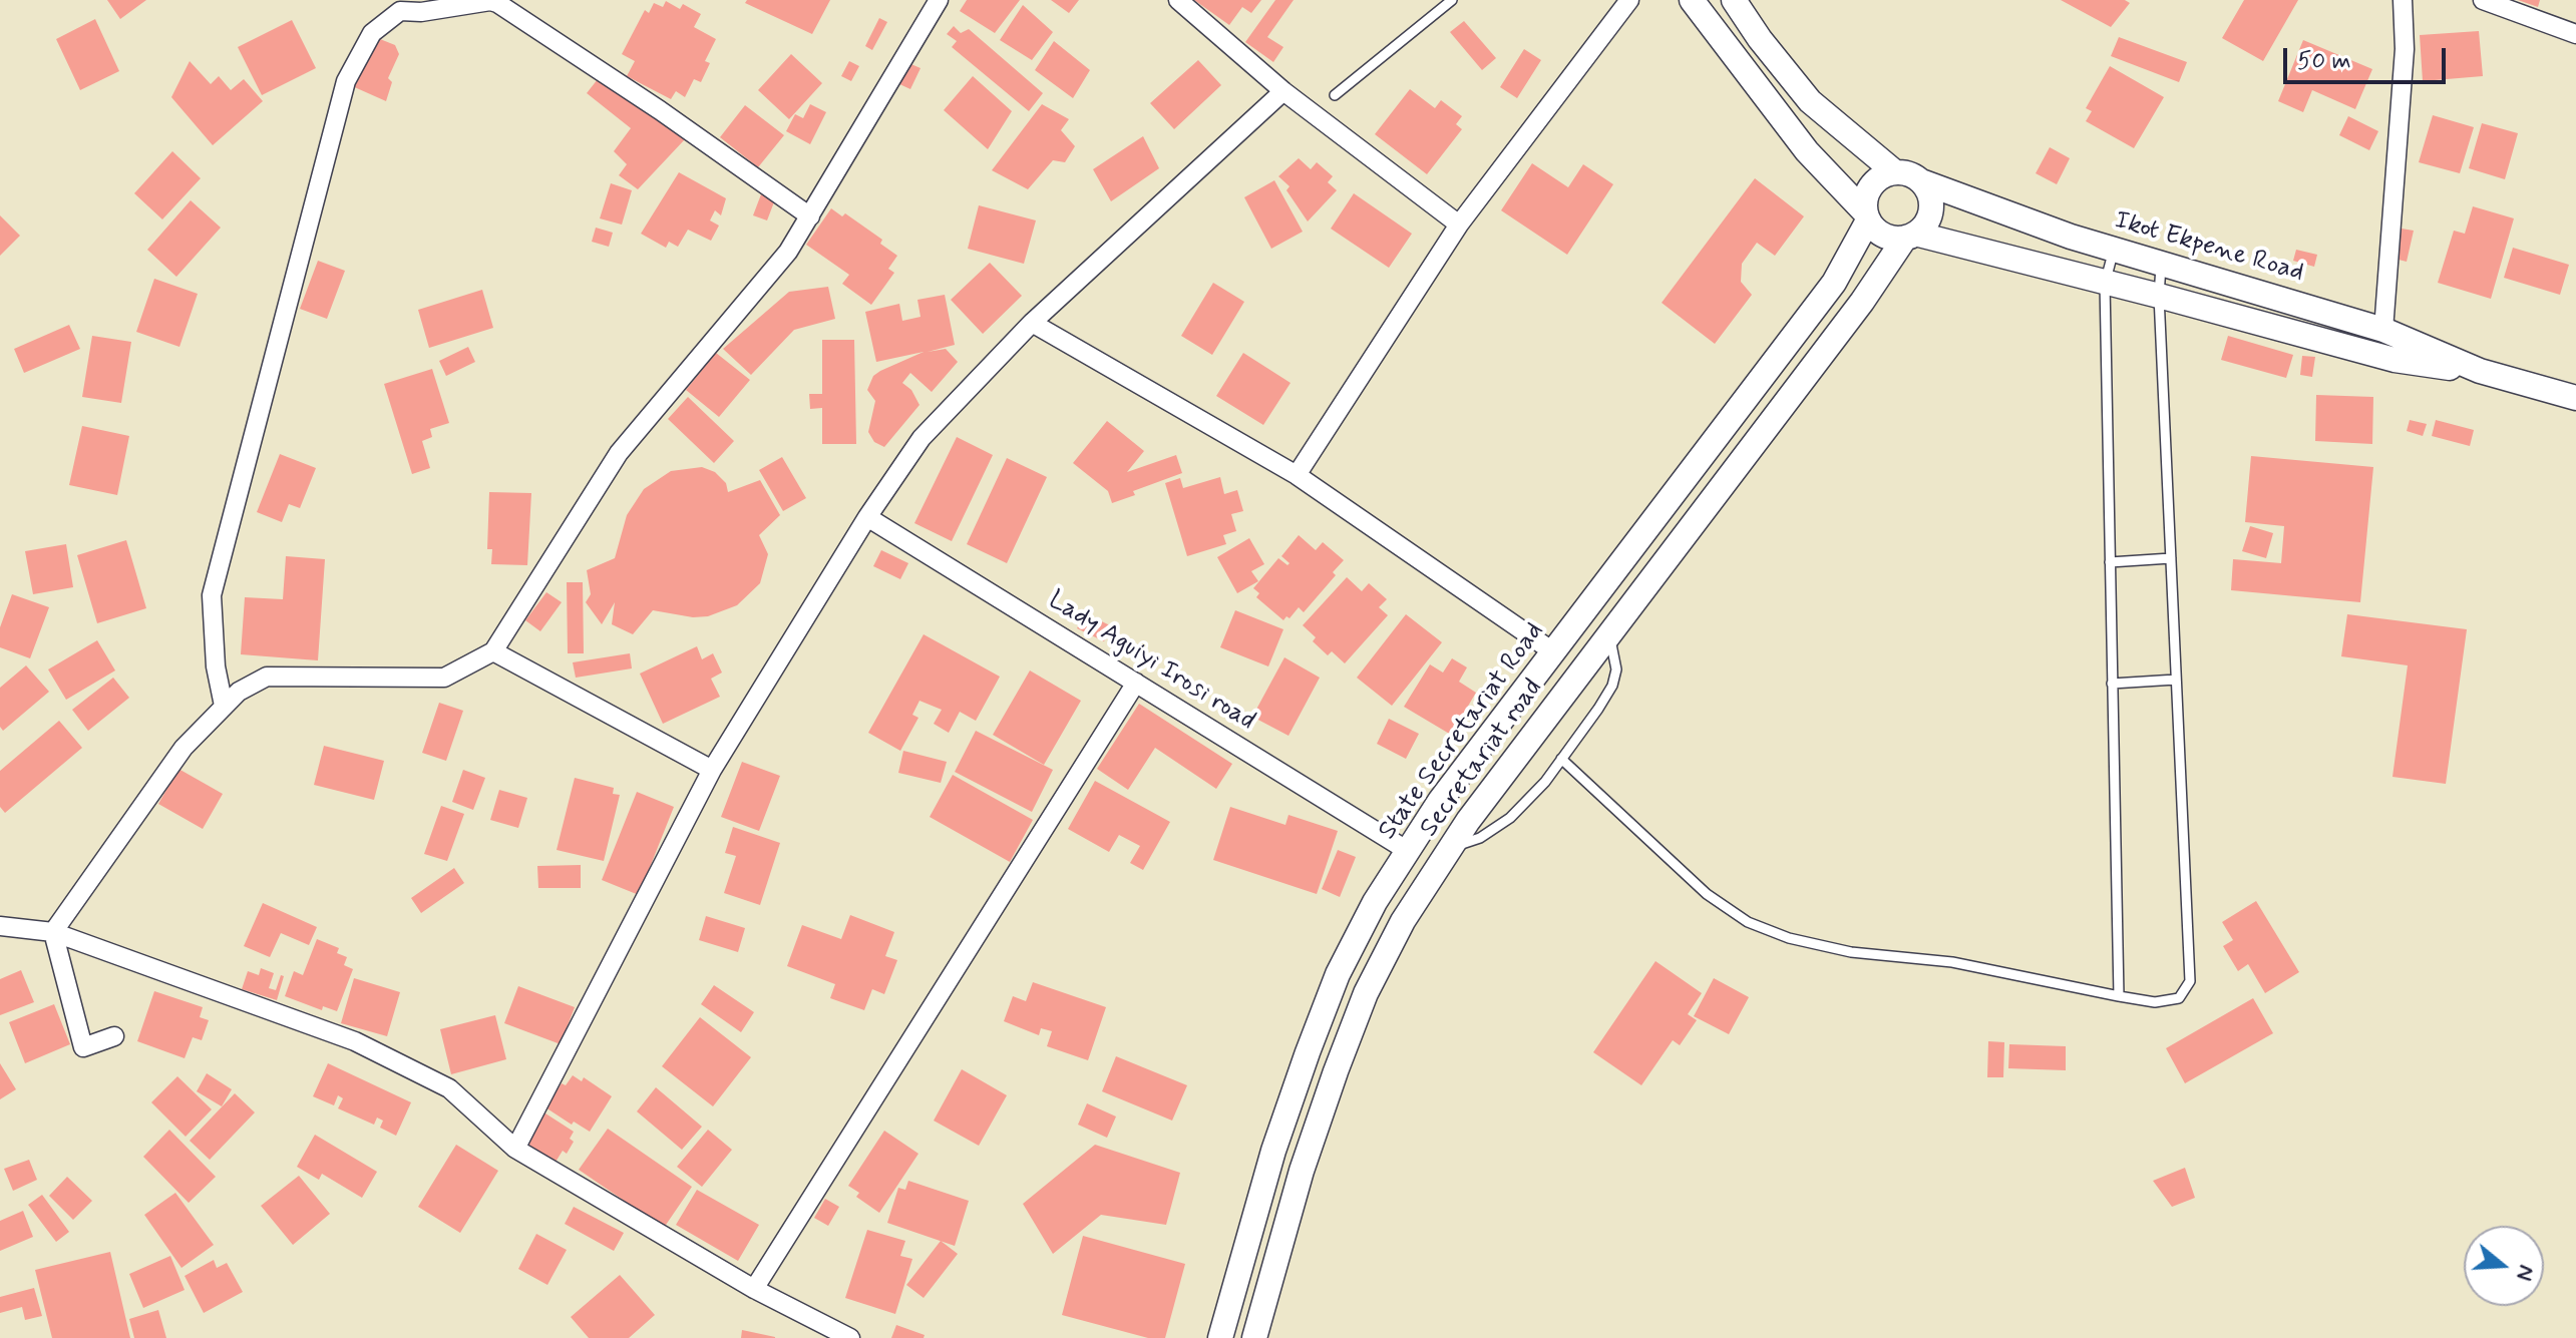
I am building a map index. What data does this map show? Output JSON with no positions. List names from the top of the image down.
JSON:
{
  "streets": {
    "street": [
      "Ikot Ekpene Road",
      "Lady Aguiyi Irosi road",
      "State Secretariat Road",
      "Secretariat road"
    ]
  },
  "crossings": [
    ["Ikot Ekpene Road", "State Secretariat Road"],
    ["Ikot Ekpene Road", "Secretariat road"],
    ["Lady Aguiyi Irosi road", "State Secretariat Road"],
    ["State Secretariat Road", "Secretariat road"]
  ],
  "scale_bar": "50 m",
  "north": "right"
}
